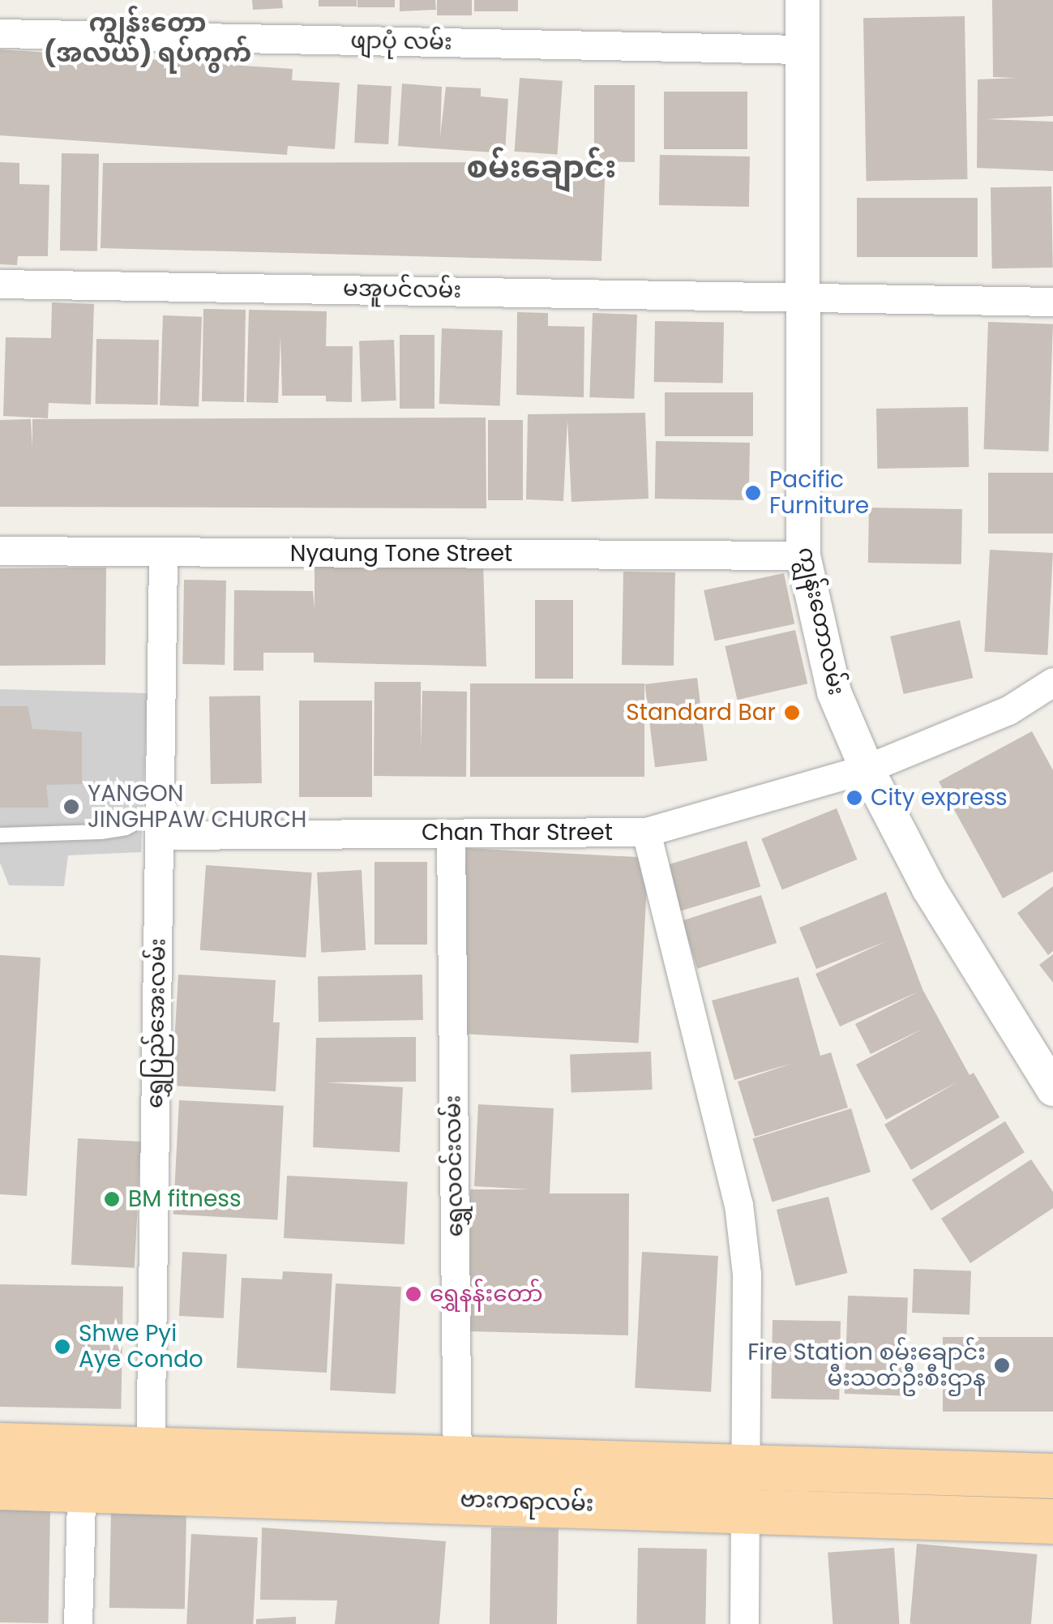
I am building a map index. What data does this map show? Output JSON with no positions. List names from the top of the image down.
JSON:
{
  "streets": {
    "main road": ["ဗားကရာလမ်း"],
    "street": [
      "ဖျာပုံ လမ်း",
      "မအူပင်လမ်း",
      "Nyaung Tone Street",
      "ကျွန်းတောလမ်း",
      "Chan Thar Street",
      "ရွှေပြည်အေးလမ်း",
      "ရွှေလဝင်းလမ်း"
    ]
  },
  "crossings": [
    ["ဖျာပုံ လမ်း", "ကျွန်းတောလမ်း"],
    ["မအူပင်လမ်း", "ကျွန်းတောလမ်း"],
    ["Nyaung Tone Street", "ကျွန်းတောလမ်း"],
    ["Nyaung Tone Street", "ရွှေပြည်အေးလမ်း"],
    ["ကျွန်းတောလမ်း", "Chan Thar Street"],
    ["Chan Thar Street", "ရွှေပြည်အေးလမ်း"],
    ["Chan Thar Street", "ရွှေလဝင်းလမ်း"],
    ["ရွှေပြည်အေးလမ်း", "ဗားကရာလမ်း"],
    ["ရွှေလဝင်းလမ်း", "ဗားကရာလမ်း"]
  ],
  "districts": ["ကျွန်းတော (အလယ်) ရပ်ကွက်", "စမ်းချောင်း"],
  "places": [
    "Pacific Furniture",
    "Standard Bar",
    "City express",
    "YANGON JINGHPAW CHURCH",
    "BM fitness",
    "ရွှေနန်းတော်",
    "Shwe Pyi Aye Condo",
    "Fire Station စမ်းချောင်း မီးသတ်ဦးစီးဌာန"
  ]
}
